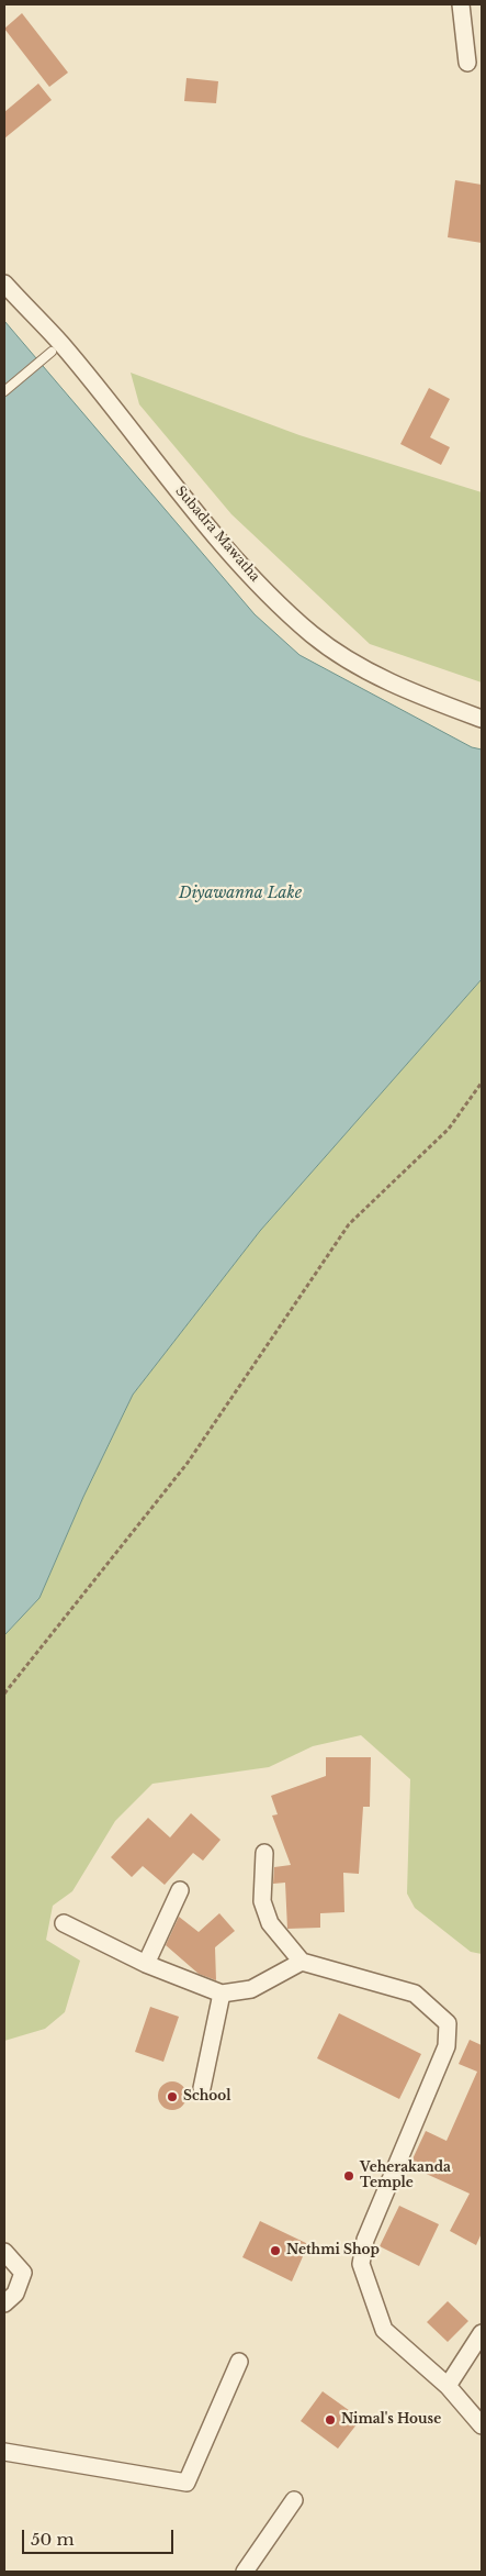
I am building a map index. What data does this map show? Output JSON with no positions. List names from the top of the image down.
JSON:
{
  "streets": {
    "street": ["Subadra Mawatha"]
  },
  "water": ["Diyawanna Lake"],
  "places": [
    "School",
    "Veherakanda Temple",
    "Nethmi Shop",
    "Nimal's House"
  ],
  "scale_bar": "50 m"
}
